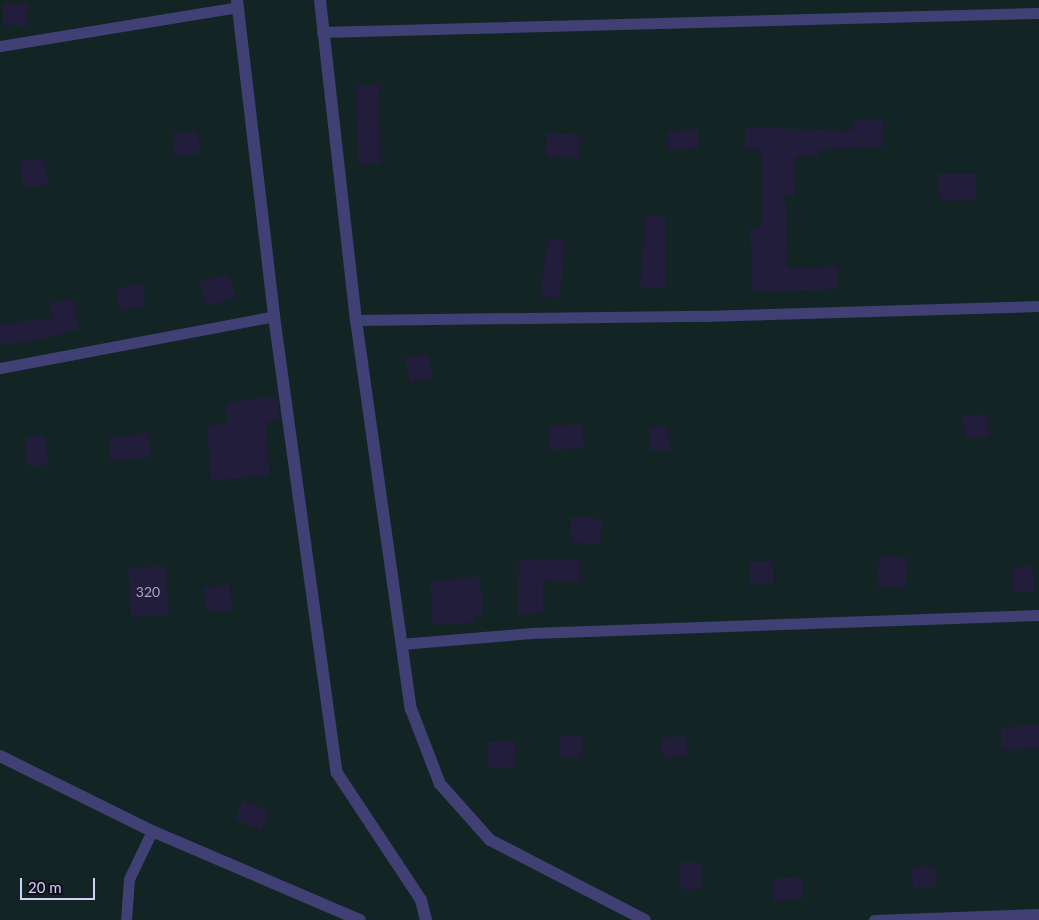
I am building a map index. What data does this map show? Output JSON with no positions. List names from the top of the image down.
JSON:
{
  "house_numbers": ["320"],
  "scale_bar": "20 m"
}
